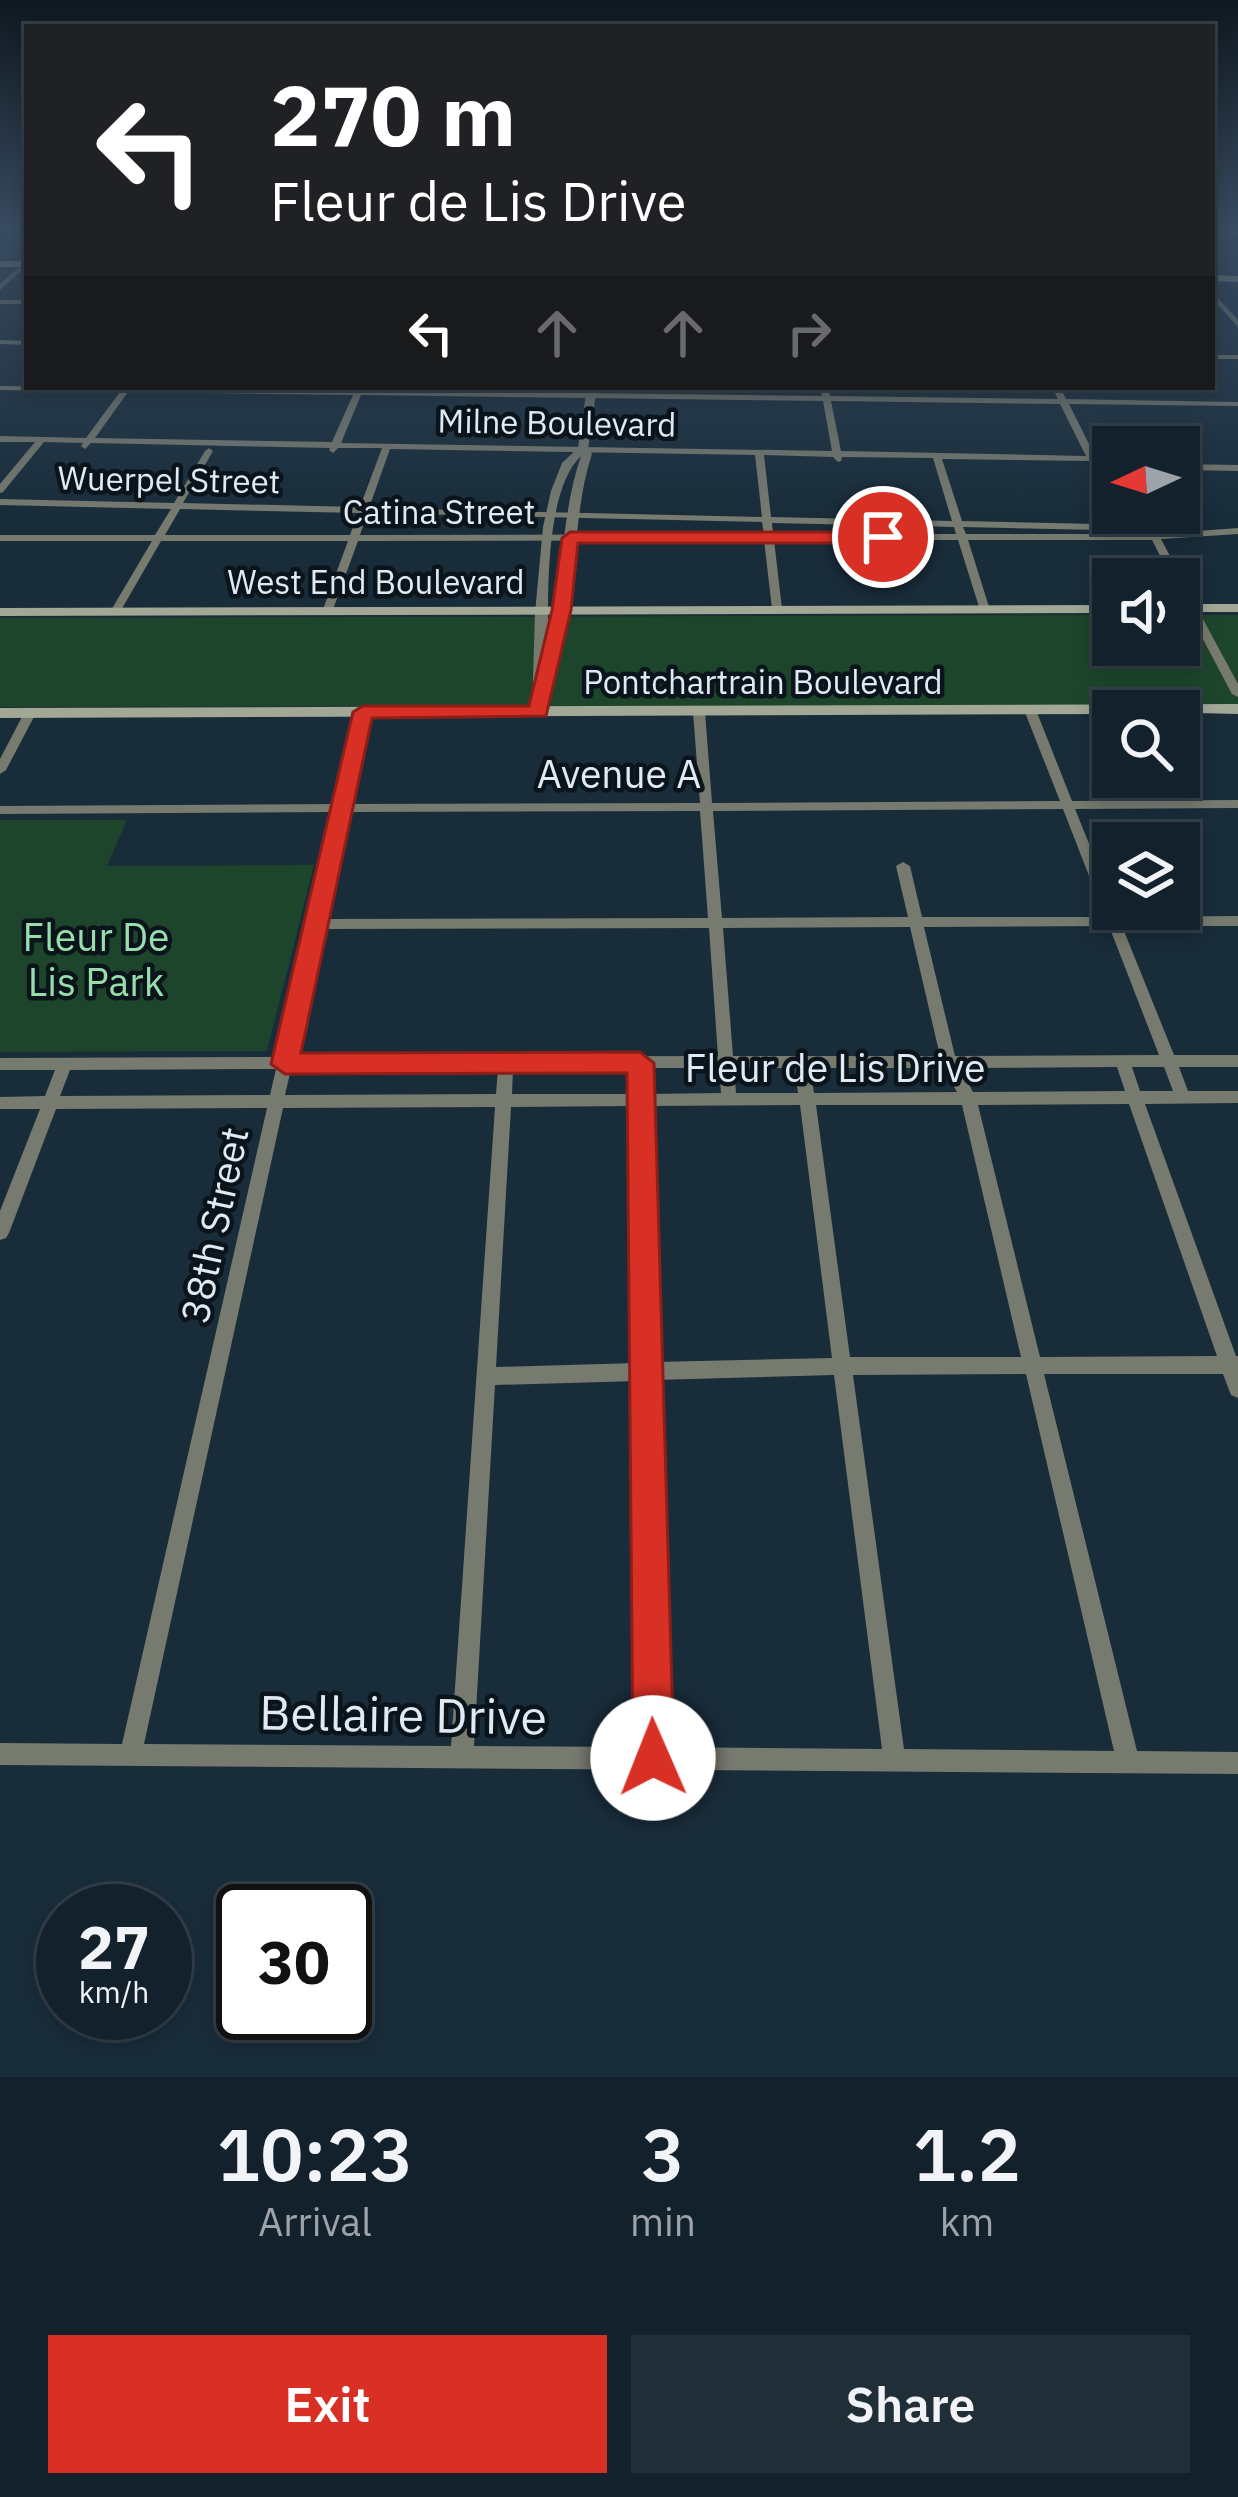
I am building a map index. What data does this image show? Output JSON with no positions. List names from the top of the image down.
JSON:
{
  "streets": {
    "main road": ["West End Boulevard", "Pontchartrain Boulevard"],
    "street": [
      "Milne Boulevard",
      "Wuerpel Street",
      "Catina Street",
      "Avenue A",
      "Fleur de Lis Drive",
      "38th Street",
      "Bellaire Drive"
    ]
  },
  "crossings": [
    ["Pontchartrain Boulevard", "38th Street"],
    ["Avenue A", "38th Street"],
    ["Fleur de Lis Drive", "38th Street"],
    ["38th Street", "Bellaire Drive"]
  ],
  "parks": ["Fleur De Lis Park"],
  "north": "left",
  "page": {
    "turn": ["270 m", "Fleur de Lis Drive"],
    "speed": "27 km/h",
    "limit": "30",
    "eta": [
      "10:23",
      "Arrival",
      "3",
      "min",
      "1.2",
      "km"
    ],
    "buttons": ["Exit", "Share"]
  }
}
